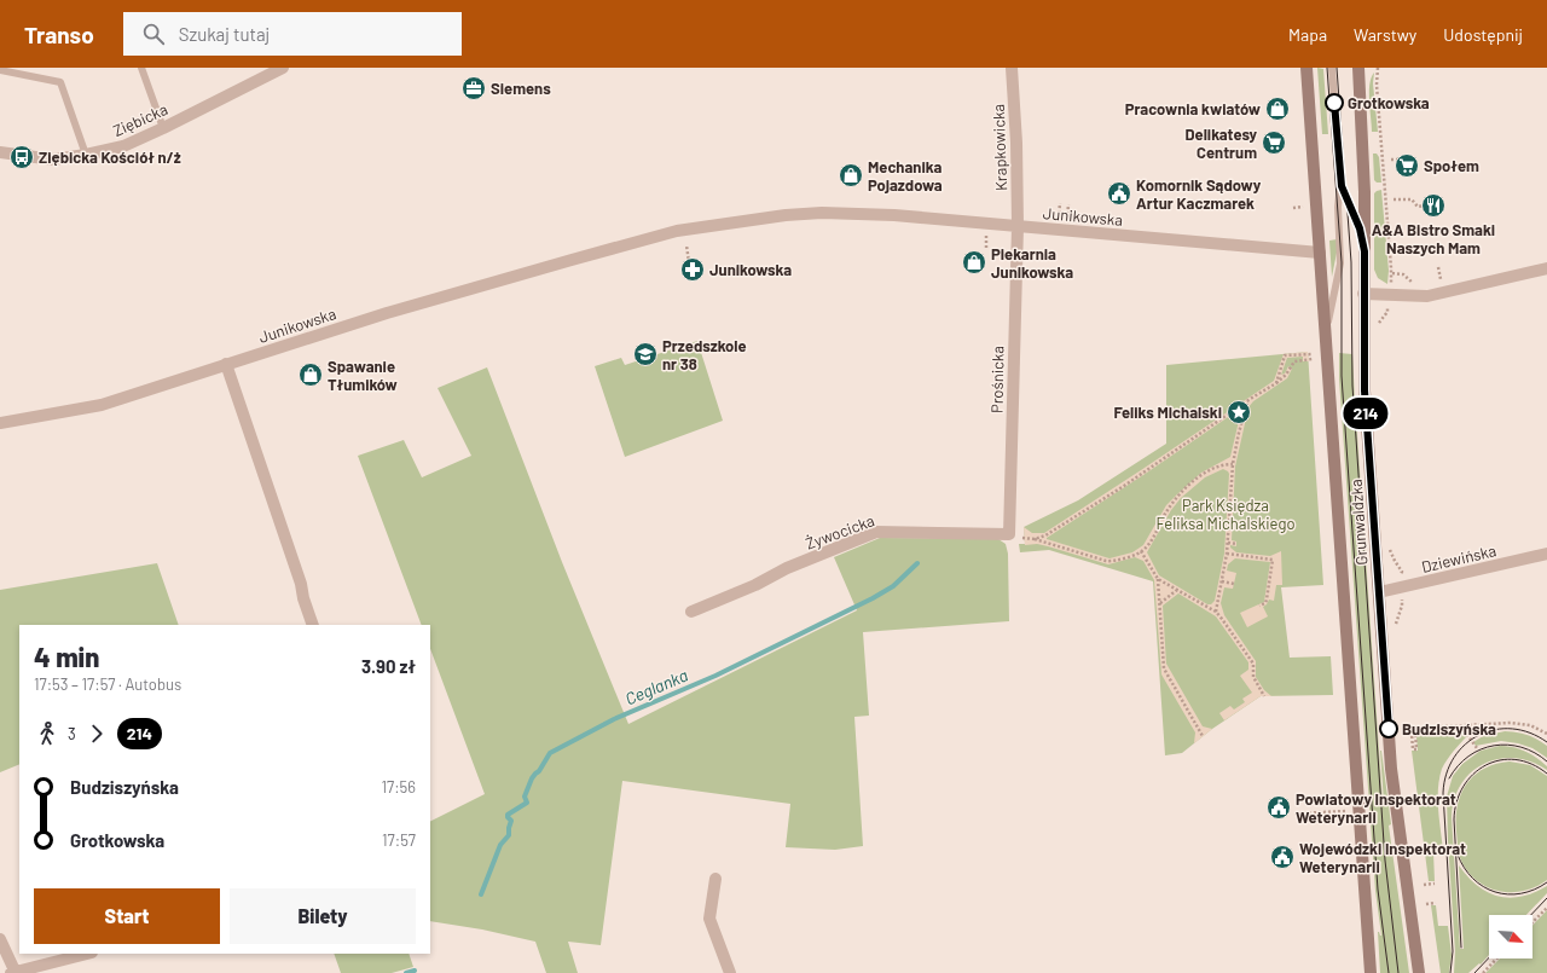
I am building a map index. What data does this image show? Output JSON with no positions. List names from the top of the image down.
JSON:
{
  "streets": {
    "street": [
      "Ziębicka",
      "Krapkowicka",
      "Junikowska",
      "Prośnicka",
      "Grunwaldzka",
      "Żywocicka",
      "Dziewińska"
    ]
  },
  "crossings": [
    ["Krapkowicka", "Junikowska"],
    ["Krapkowicka", "Prośnicka"],
    ["Junikowska", "Prośnicka"],
    ["Junikowska", "Grunwaldzka"],
    ["Prośnicka", "Żywocicka"],
    ["Grunwaldzka", "Dziewińska"]
  ],
  "water": ["Ceglanka"],
  "parks": ["Park Księdza Feliksa Michalskiego"],
  "places": {
    "office": ["Siemens"],
    "other": ["Grotkowska", "Budziszyńska"],
    "shop": [
      "Pracownia kwiatów",
      "Mechanika Pojazdowa",
      "Piekarnia Junikowska",
      "Spawanie Tłumików"
    ],
    "supermarket": ["Delikatesy Centrum", "Społem"],
    "bus stop": ["Ziębicka Kościół n/ż"],
    "public building": ["Komornik Sądowy Artur Kaczmarek", "Powiatowy Inspektorat Weterynarii", "Wojewódzki Inspektorat Weterynarii"],
    "restaurant": ["A&A Bistro Smaki Naszych Mam"],
    "pharmacy": ["Junikowska"],
    "school or university": ["Przedszkole nr 38"],
    "place": ["Feliks Michalski"]
  },
  "lines": ["bus line 214"],
  "north": "bottom right",
  "page": {
    "header": "Transo",
    "search": "Szukaj tutaj",
    "nav": ["Mapa", "Warstwy", "Udostępnij"],
    "on_map": "214",
    "heading": ["4 min", "17:53 – 17:57 · Autobus", "3.90 zł"],
    "legs": ["3", "214"],
    "list": [
      {
        "name": "Budziszyńska",
        "value": "17:56"
      },
      {
        "name": "Grotkowska",
        "value": "17:57"
      }
    ],
    "buttons": ["Start", "Bilety"]
  }
}
